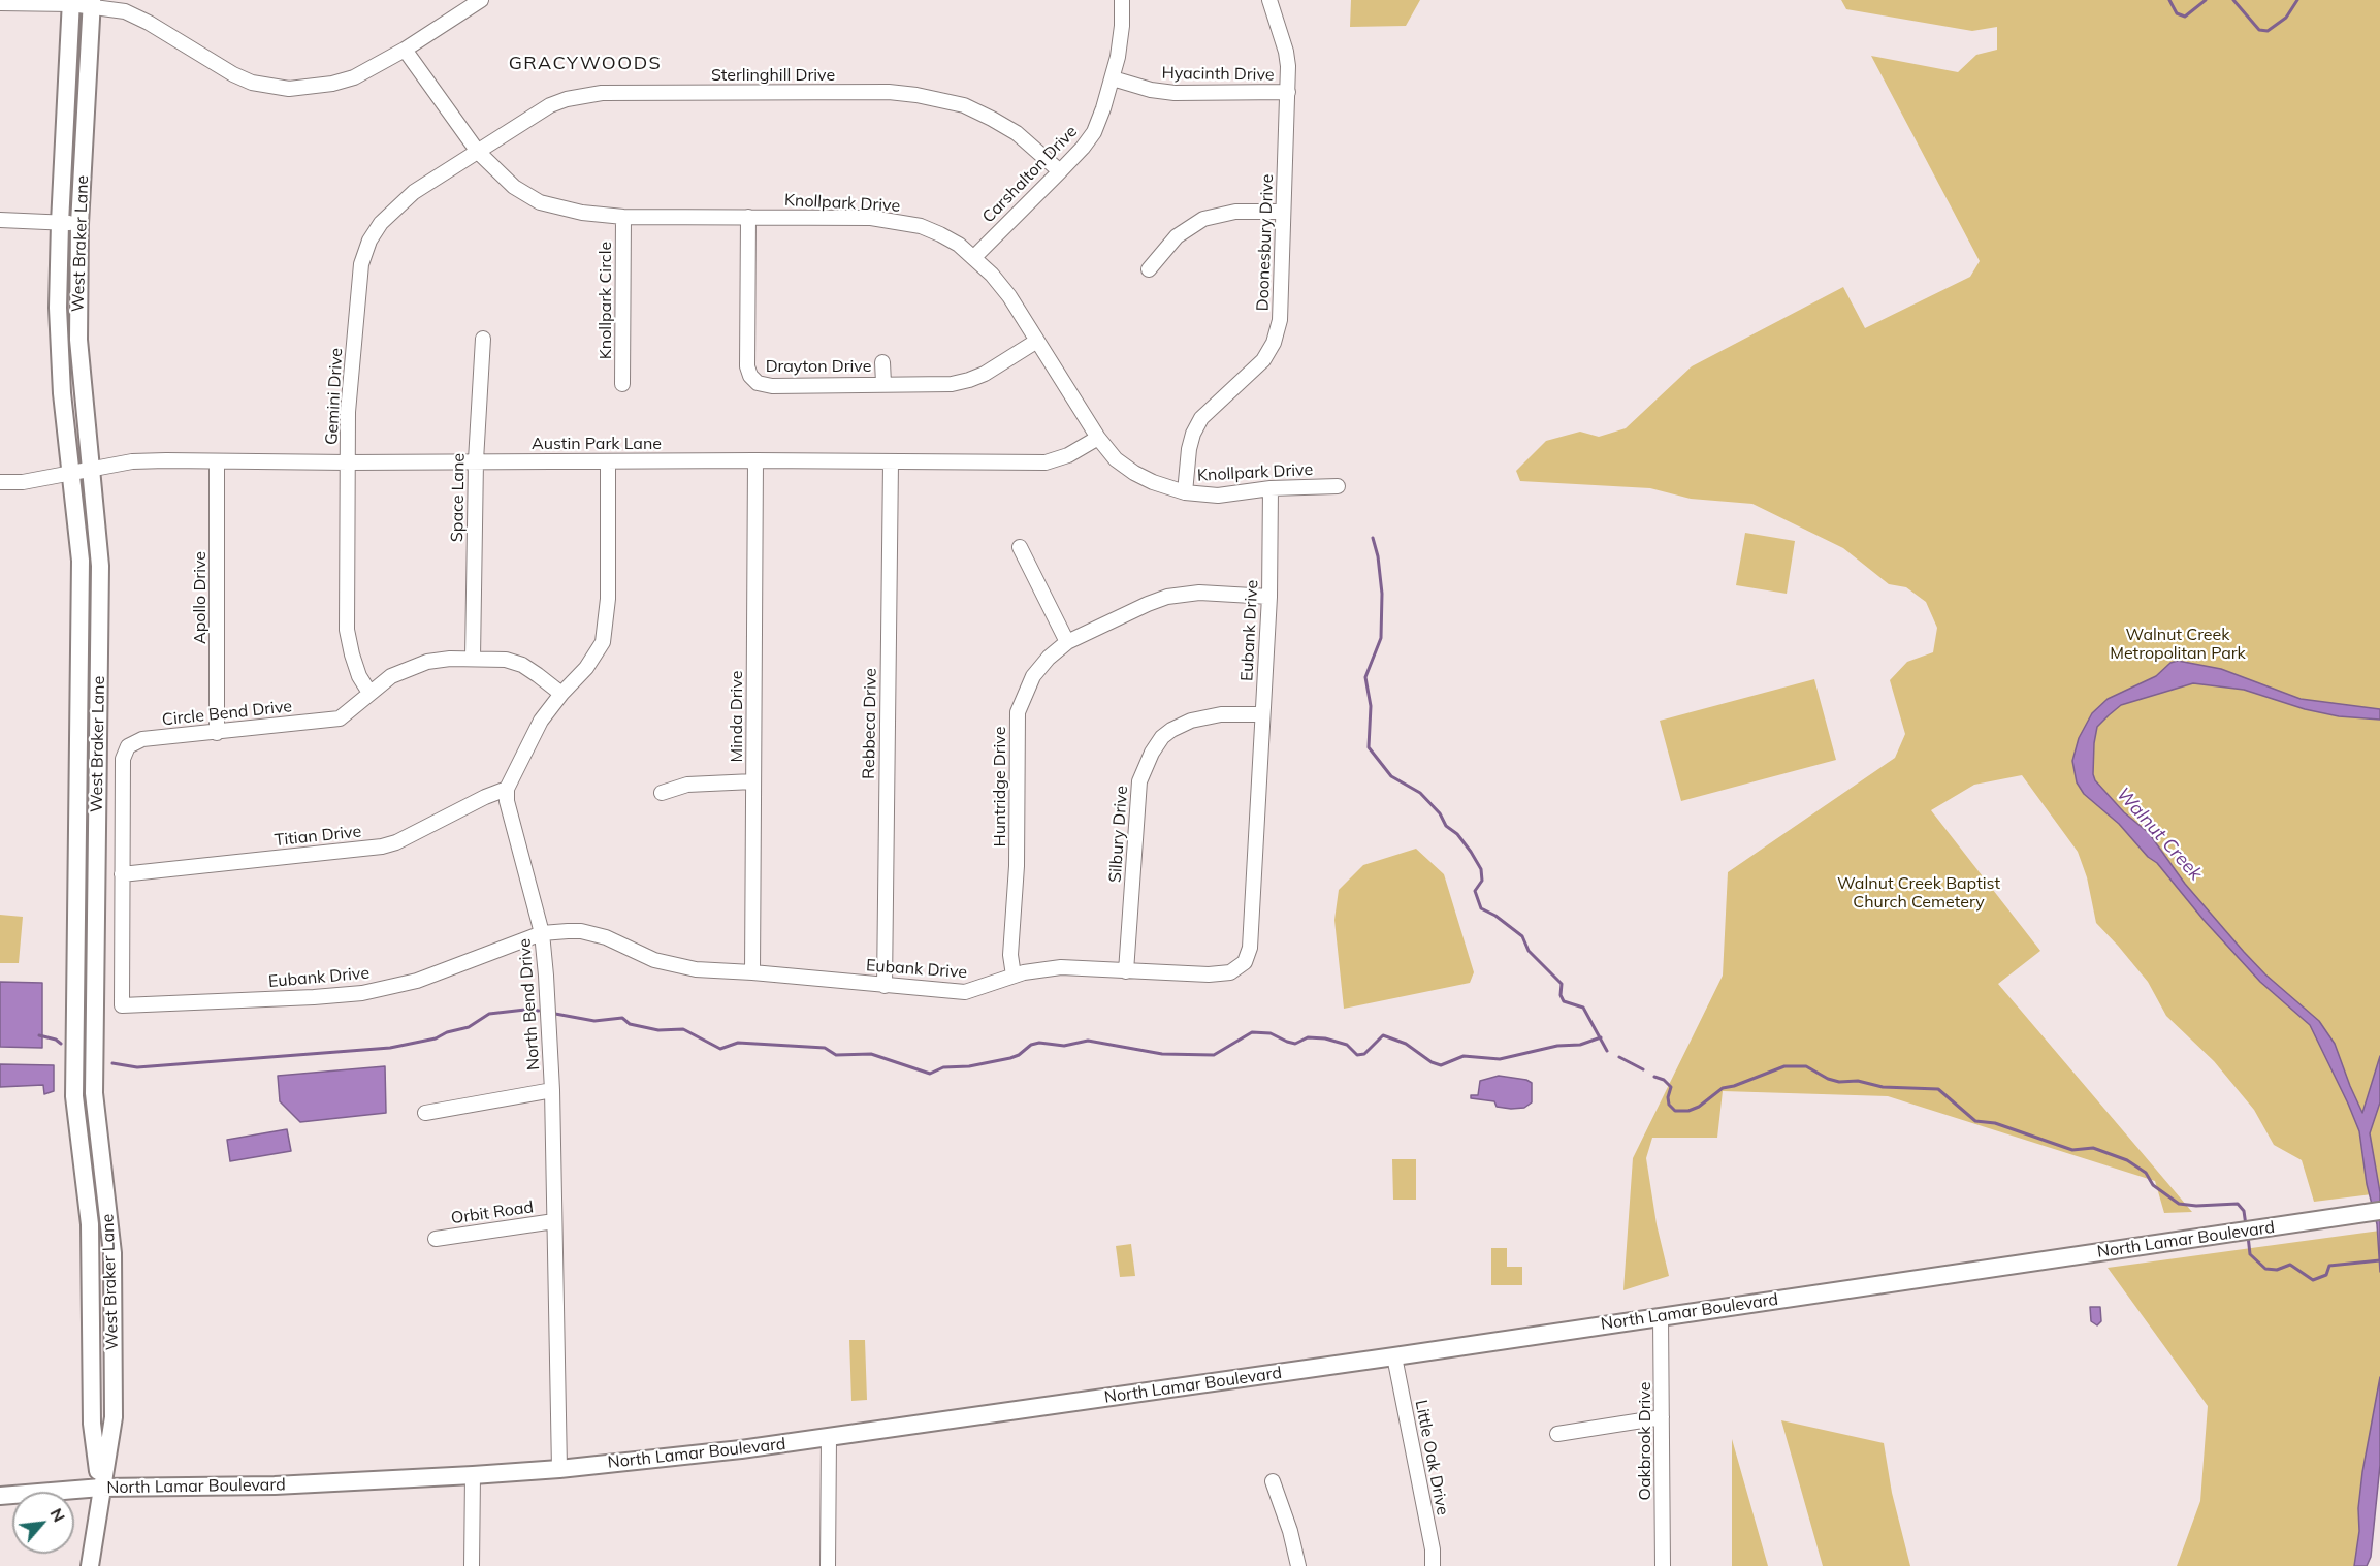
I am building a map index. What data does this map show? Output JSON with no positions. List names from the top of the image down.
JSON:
{
  "streets": {
    "main road": ["West Braker Lane", "North Lamar Boulevard"],
    "street": [
      "Hyacinth Drive",
      "Sterlinghill Drive",
      "Carshalton Drive",
      "Knollpark Drive",
      "Doonesbury Drive",
      "Knollpark Circle",
      "Drayton Drive",
      "Gemini Drive",
      "Austin Park Lane",
      "Space Lane",
      "Apollo Drive",
      "Eubank Drive",
      "Circle Bend Drive",
      "Minda Drive",
      "Rebbeca Drive",
      "Huntridge Drive",
      "Silbury Drive",
      "Titian Drive",
      "North Bend Drive",
      "Orbit Road",
      "Oakbrook Drive",
      "Little Oak Drive"
    ]
  },
  "crossings": [
    ["Hyacinth Drive", "Carshalton Drive"],
    ["Hyacinth Drive", "Doonesbury Drive"],
    ["Sterlinghill Drive", "Carshalton Drive"],
    ["Sterlinghill Drive", "Knollpark Drive"],
    ["Sterlinghill Drive", "Gemini Drive"],
    ["Carshalton Drive", "Knollpark Drive"],
    ["Knollpark Drive", "Doonesbury Drive"],
    ["Knollpark Drive", "Knollpark Circle"],
    ["Knollpark Drive", "Drayton Drive"],
    ["Knollpark Drive", "Gemini Drive"],
    ["Knollpark Drive", "Austin Park Lane"],
    ["Knollpark Drive", "Eubank Drive"],
    ["West Braker Lane", "Austin Park Lane"],
    ["West Braker Lane", "North Lamar Boulevard"],
    ["Gemini Drive", "Austin Park Lane"],
    ["Gemini Drive", "Circle Bend Drive"],
    ["Austin Park Lane", "Space Lane"],
    ["Austin Park Lane", "Apollo Drive"],
    ["Austin Park Lane", "Minda Drive"],
    ["Austin Park Lane", "Rebbeca Drive"],
    ["Space Lane", "Circle Bend Drive"],
    ["Apollo Drive", "Circle Bend Drive"],
    ["Eubank Drive", "Circle Bend Drive"],
    ["Eubank Drive", "Minda Drive"],
    ["Eubank Drive", "Rebbeca Drive"],
    ["Eubank Drive", "Huntridge Drive"],
    ["Eubank Drive", "Silbury Drive"],
    ["Eubank Drive", "North Bend Drive"],
    ["Circle Bend Drive", "Titian Drive"],
    ["Titian Drive", "North Bend Drive"],
    ["North Bend Drive", "Orbit Road"],
    ["North Bend Drive", "North Lamar Boulevard"],
    ["North Lamar Boulevard", "Oakbrook Drive"],
    ["North Lamar Boulevard", "Little Oak Drive"]
  ],
  "districts": ["GRACYWOODS"],
  "water": ["Walnut Creek"],
  "parks": ["Walnut Creek Metropolitan Park", "Walnut Creek Baptist Church Cemetery"],
  "north": "top right"
}
